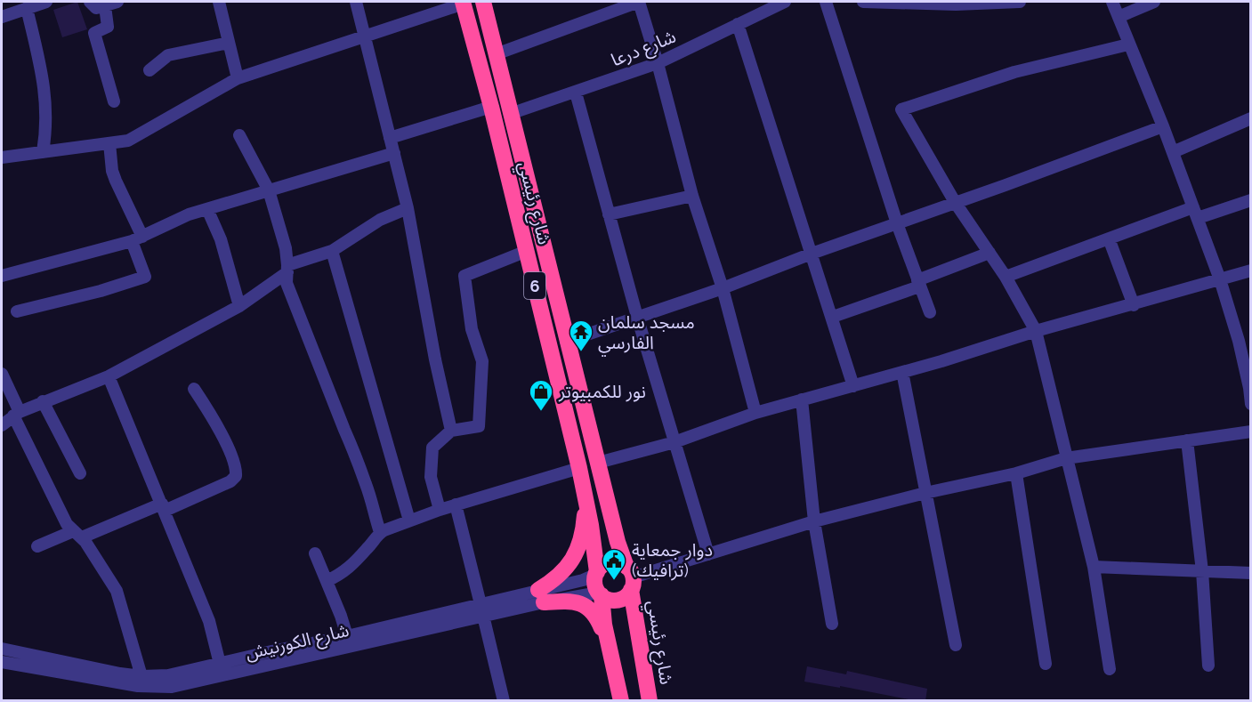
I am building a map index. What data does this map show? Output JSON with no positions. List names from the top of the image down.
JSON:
{
  "streets": {
    "highway": ["شارع رئيسي", "6"],
    "street": ["شارع درعا", "شارع الكورنيش"]
  },
  "crossings": [
    ["شارع درعا", "شارع رئيسي"],
    ["شارع رئيسي", "شارع الكورنيش"]
  ],
  "places": {
    "temple": ["مسجد سلمان الفارسي"],
    "shop": ["نور للكمبيوتر"],
    "public building": ["دوار جمعاية (ترافيك)"]
  }
}
